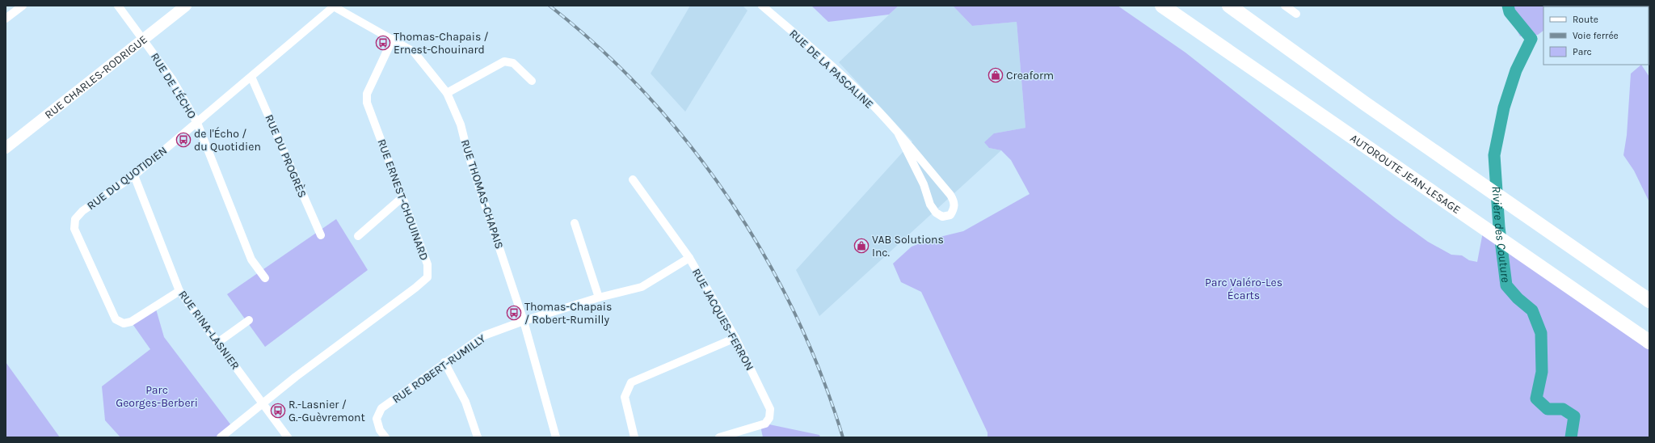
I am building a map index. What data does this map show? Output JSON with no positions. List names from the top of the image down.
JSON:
{
  "streets": {
    "highway": ["AUTOROUTE JEAN-LESAGE"],
    "street": [
      "RUE DE LA PASCALINE",
      "RUE CHARLES-RODRIGUE",
      "RUE DE L'ÉCHO",
      "RUE DU PROGRÈS",
      "RUE DU QUOTIDIEN",
      "RUE THOMAS-CHAPAIS",
      "RUE ERNEST-CHOUINARD",
      "RUE JACQUES-FERRON",
      "RUE RINA-LASNIER",
      "RUE ROBERT-RUMILLY"
    ]
  },
  "crossings": [
    ["RUE CHARLES-RODRIGUE", "RUE DE L'ÉCHO"],
    ["RUE DE L'ÉCHO", "RUE DU QUOTIDIEN"],
    ["RUE DU PROGRÈS", "RUE DU QUOTIDIEN"],
    ["RUE DU QUOTIDIEN", "RUE THOMAS-CHAPAIS"],
    ["RUE DU QUOTIDIEN", "RUE RINA-LASNIER"],
    ["RUE THOMAS-CHAPAIS", "RUE ERNEST-CHOUINARD"],
    ["RUE THOMAS-CHAPAIS", "RUE ROBERT-RUMILLY"],
    ["RUE ERNEST-CHOUINARD", "RUE RINA-LASNIER"],
    ["RUE JACQUES-FERRON", "RUE ROBERT-RUMILLY"]
  ],
  "water": ["Rivière des Couture"],
  "parks": ["Parc Valéro-Les Écarts", "Parc Georges-Berberi"],
  "places": {
    "bus stop": [
      "Thomas-Chapais / Ernest-Chouinard",
      "de l'Écho / du Quotidien",
      "Thomas-Chapais / Robert-Rumilly",
      "R.-Lasnier / G.-Guèvremont"
    ],
    "shop": ["Creaform", "VAB Solutions Inc."]
  },
  "legend": ["Route", "Voie ferrée", "Parc"]
}
